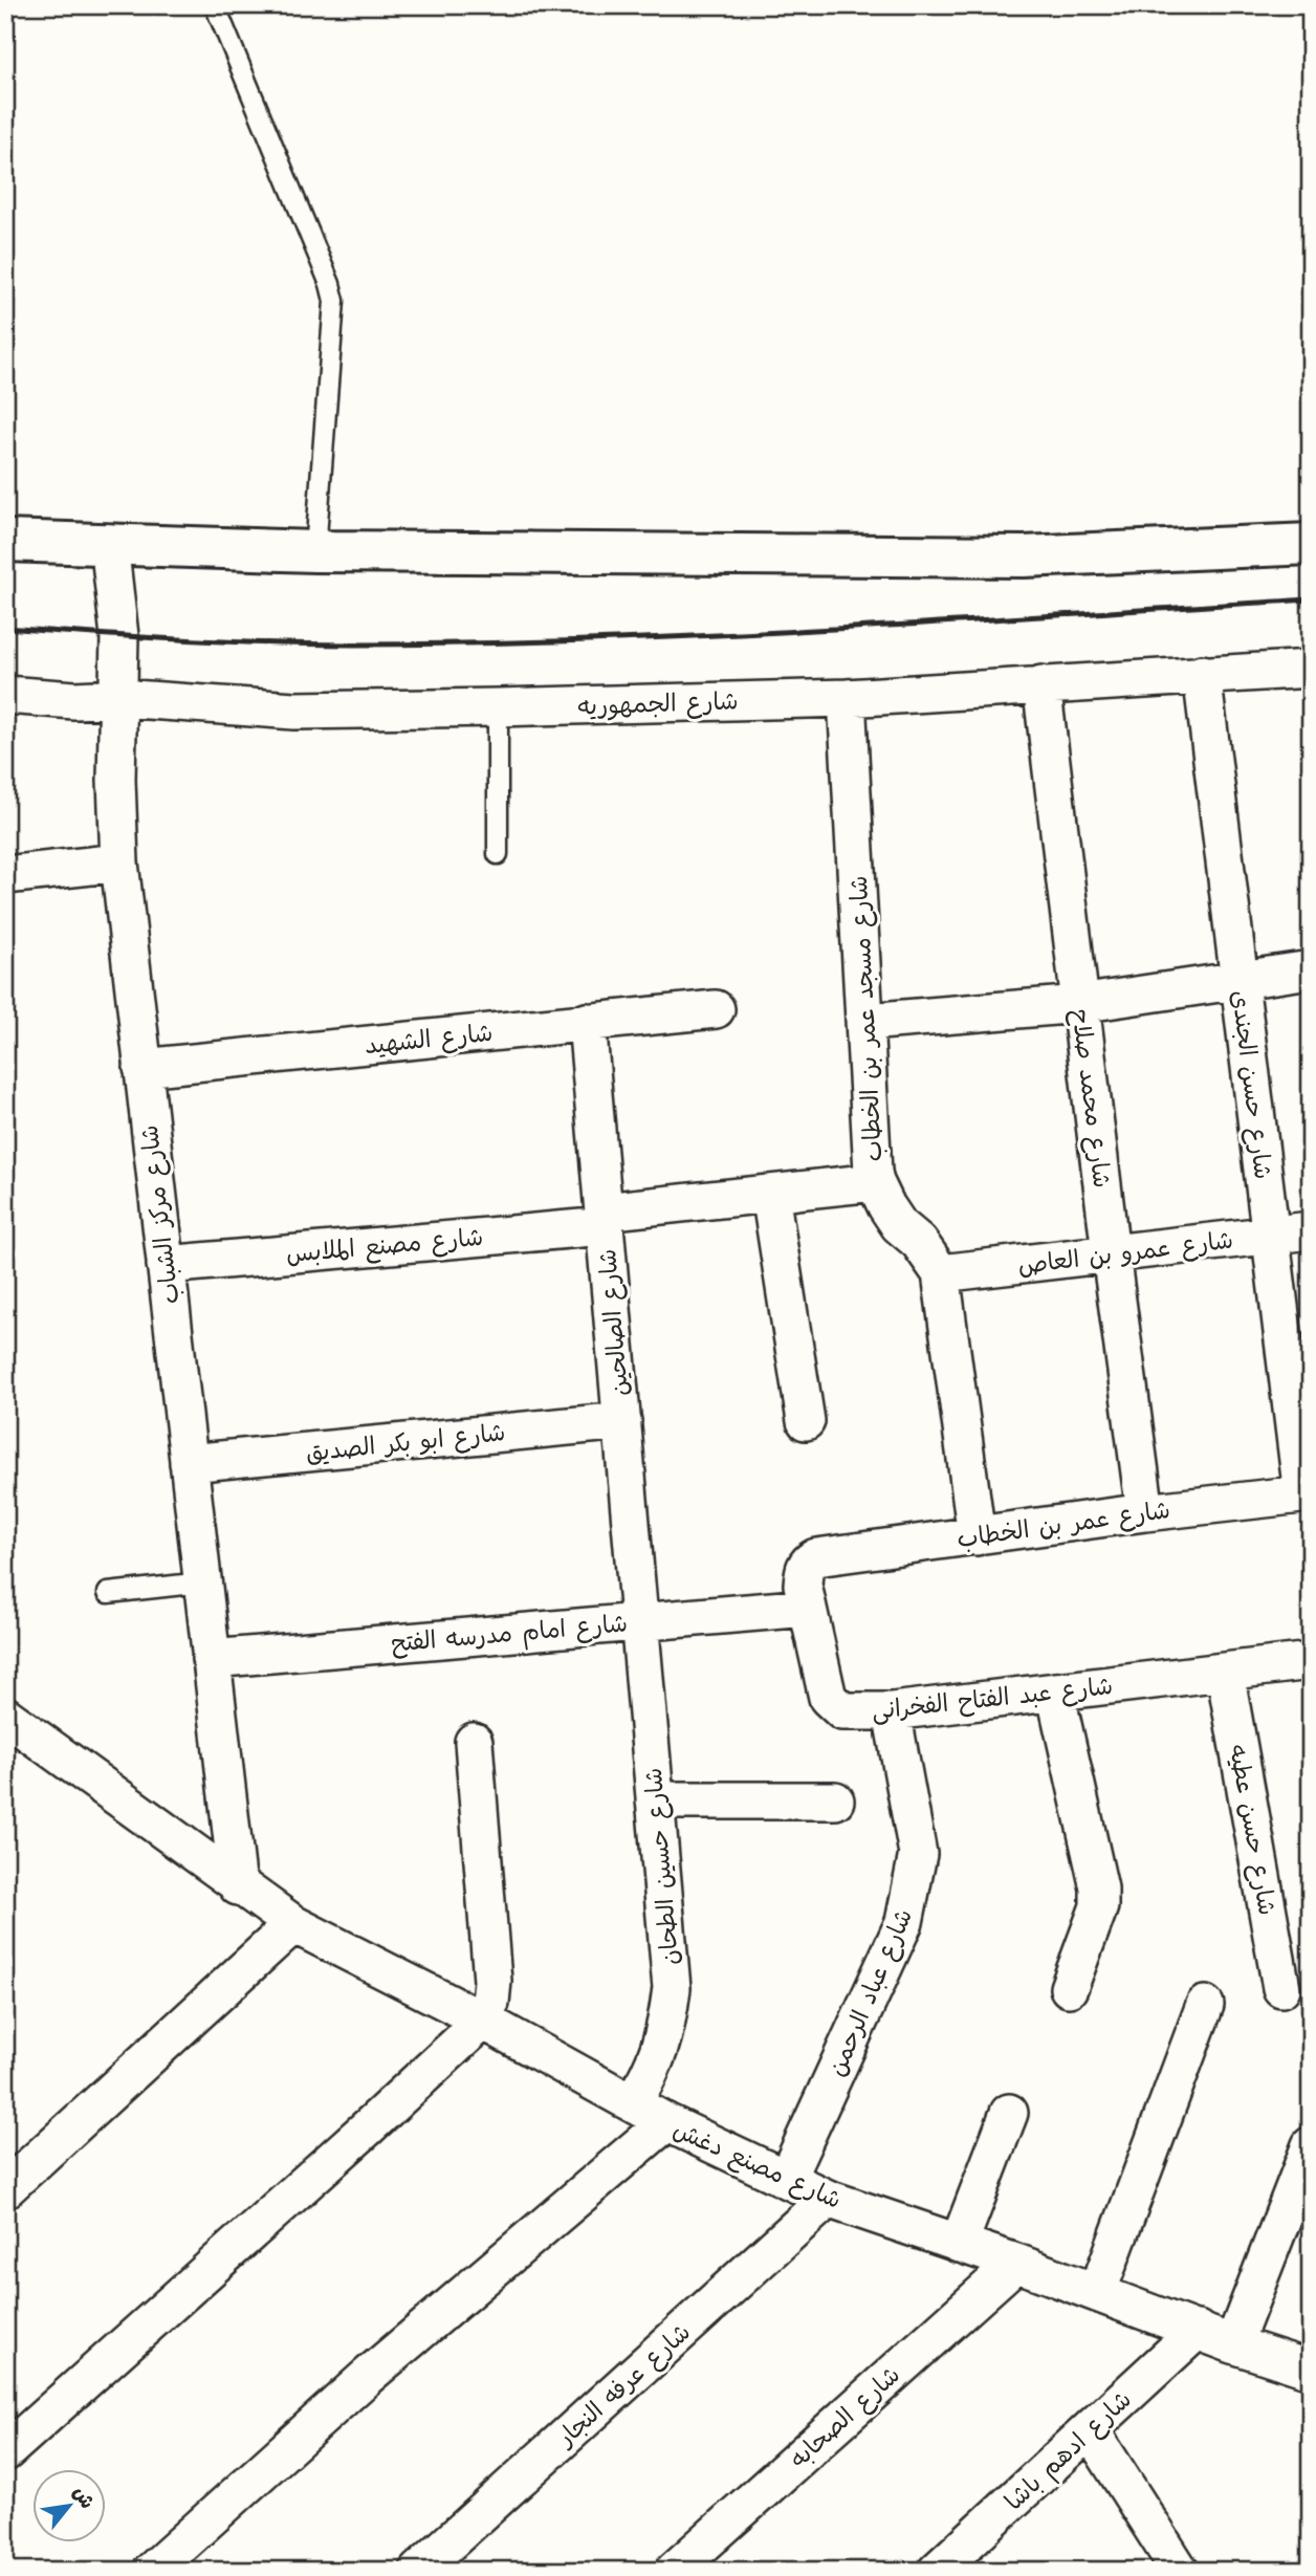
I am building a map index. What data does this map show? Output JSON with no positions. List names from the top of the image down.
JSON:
{
  "streets": {
    "street": [
      "شارع الجمهوريه",
      "شارع مسجد عمر بن الخطاب",
      "شارع الشهيد",
      "شارع حسن الجندى",
      "شارع محمد صلاح",
      "شارع مركز الشباب",
      "شارع مصنع الملابس",
      "شارع عمرو بن العاص",
      "شارع الصالحين",
      "شارع ابو بكر الصديق",
      "شارع عمر بن الخطاب",
      "شارع امام مدرسه الفتح",
      "شارع عبد الفتاح الفخرانى",
      "شارع حسن عطيه",
      "شارع حسين الطحان",
      "شارع عباد الرحمن",
      "شارع مصنع دغش",
      "شارع عرفه النجار",
      "شارع الصحابه",
      "شارع ادهم باشا"
    ]
  },
  "crossings": [
    ["شارع الجمهوريه", "شارع مسجد عمر بن الخطاب"],
    ["شارع الجمهوريه", "شارع حسن الجندى"],
    ["شارع الجمهوريه", "شارع محمد صلاح"],
    ["شارع الجمهوريه", "شارع مركز الشباب"],
    ["شارع مسجد عمر بن الخطاب", "شارع مصنع الملابس"],
    ["شارع مسجد عمر بن الخطاب", "شارع عمرو بن العاص"],
    ["شارع مسجد عمر بن الخطاب", "شارع عمر بن الخطاب"],
    ["شارع الشهيد", "شارع مركز الشباب"],
    ["شارع الشهيد", "شارع الصالحين"],
    ["شارع حسن الجندى", "شارع عمرو بن العاص"],
    ["شارع حسن الجندى", "شارع عمر بن الخطاب"],
    ["شارع محمد صلاح", "شارع عمرو بن العاص"],
    ["شارع محمد صلاح", "شارع عمر بن الخطاب"],
    ["شارع مركز الشباب", "شارع مصنع الملابس"],
    ["شارع مركز الشباب", "شارع ابو بكر الصديق"],
    ["شارع مركز الشباب", "شارع امام مدرسه الفتح"],
    ["شارع مركز الشباب", "شارع مصنع دغش"],
    ["شارع مصنع الملابس", "شارع الصالحين"],
    ["شارع الصالحين", "شارع ابو بكر الصديق"],
    ["شارع الصالحين", "شارع امام مدرسه الفتح"],
    ["شارع الصالحين", "شارع حسين الطحان"],
    ["شارع عمر بن الخطاب", "شارع عبد الفتاح الفخرانى"],
    ["شارع امام مدرسه الفتح", "شارع عبد الفتاح الفخرانى"],
    ["شارع امام مدرسه الفتح", "شارع حسين الطحان"],
    ["شارع عبد الفتاح الفخرانى", "شارع حسن عطيه"],
    ["شارع عبد الفتاح الفخرانى", "شارع عباد الرحمن"],
    ["شارع حسين الطحان", "شارع مصنع دغش"],
    ["شارع عباد الرحمن", "شارع مصنع دغش"],
    ["شارع مصنع دغش", "شارع عرفه النجار"],
    ["شارع مصنع دغش", "شارع الصحابه"],
    ["شارع مصنع دغش", "شارع ادهم باشا"]
  ],
  "north": "top right"
}
